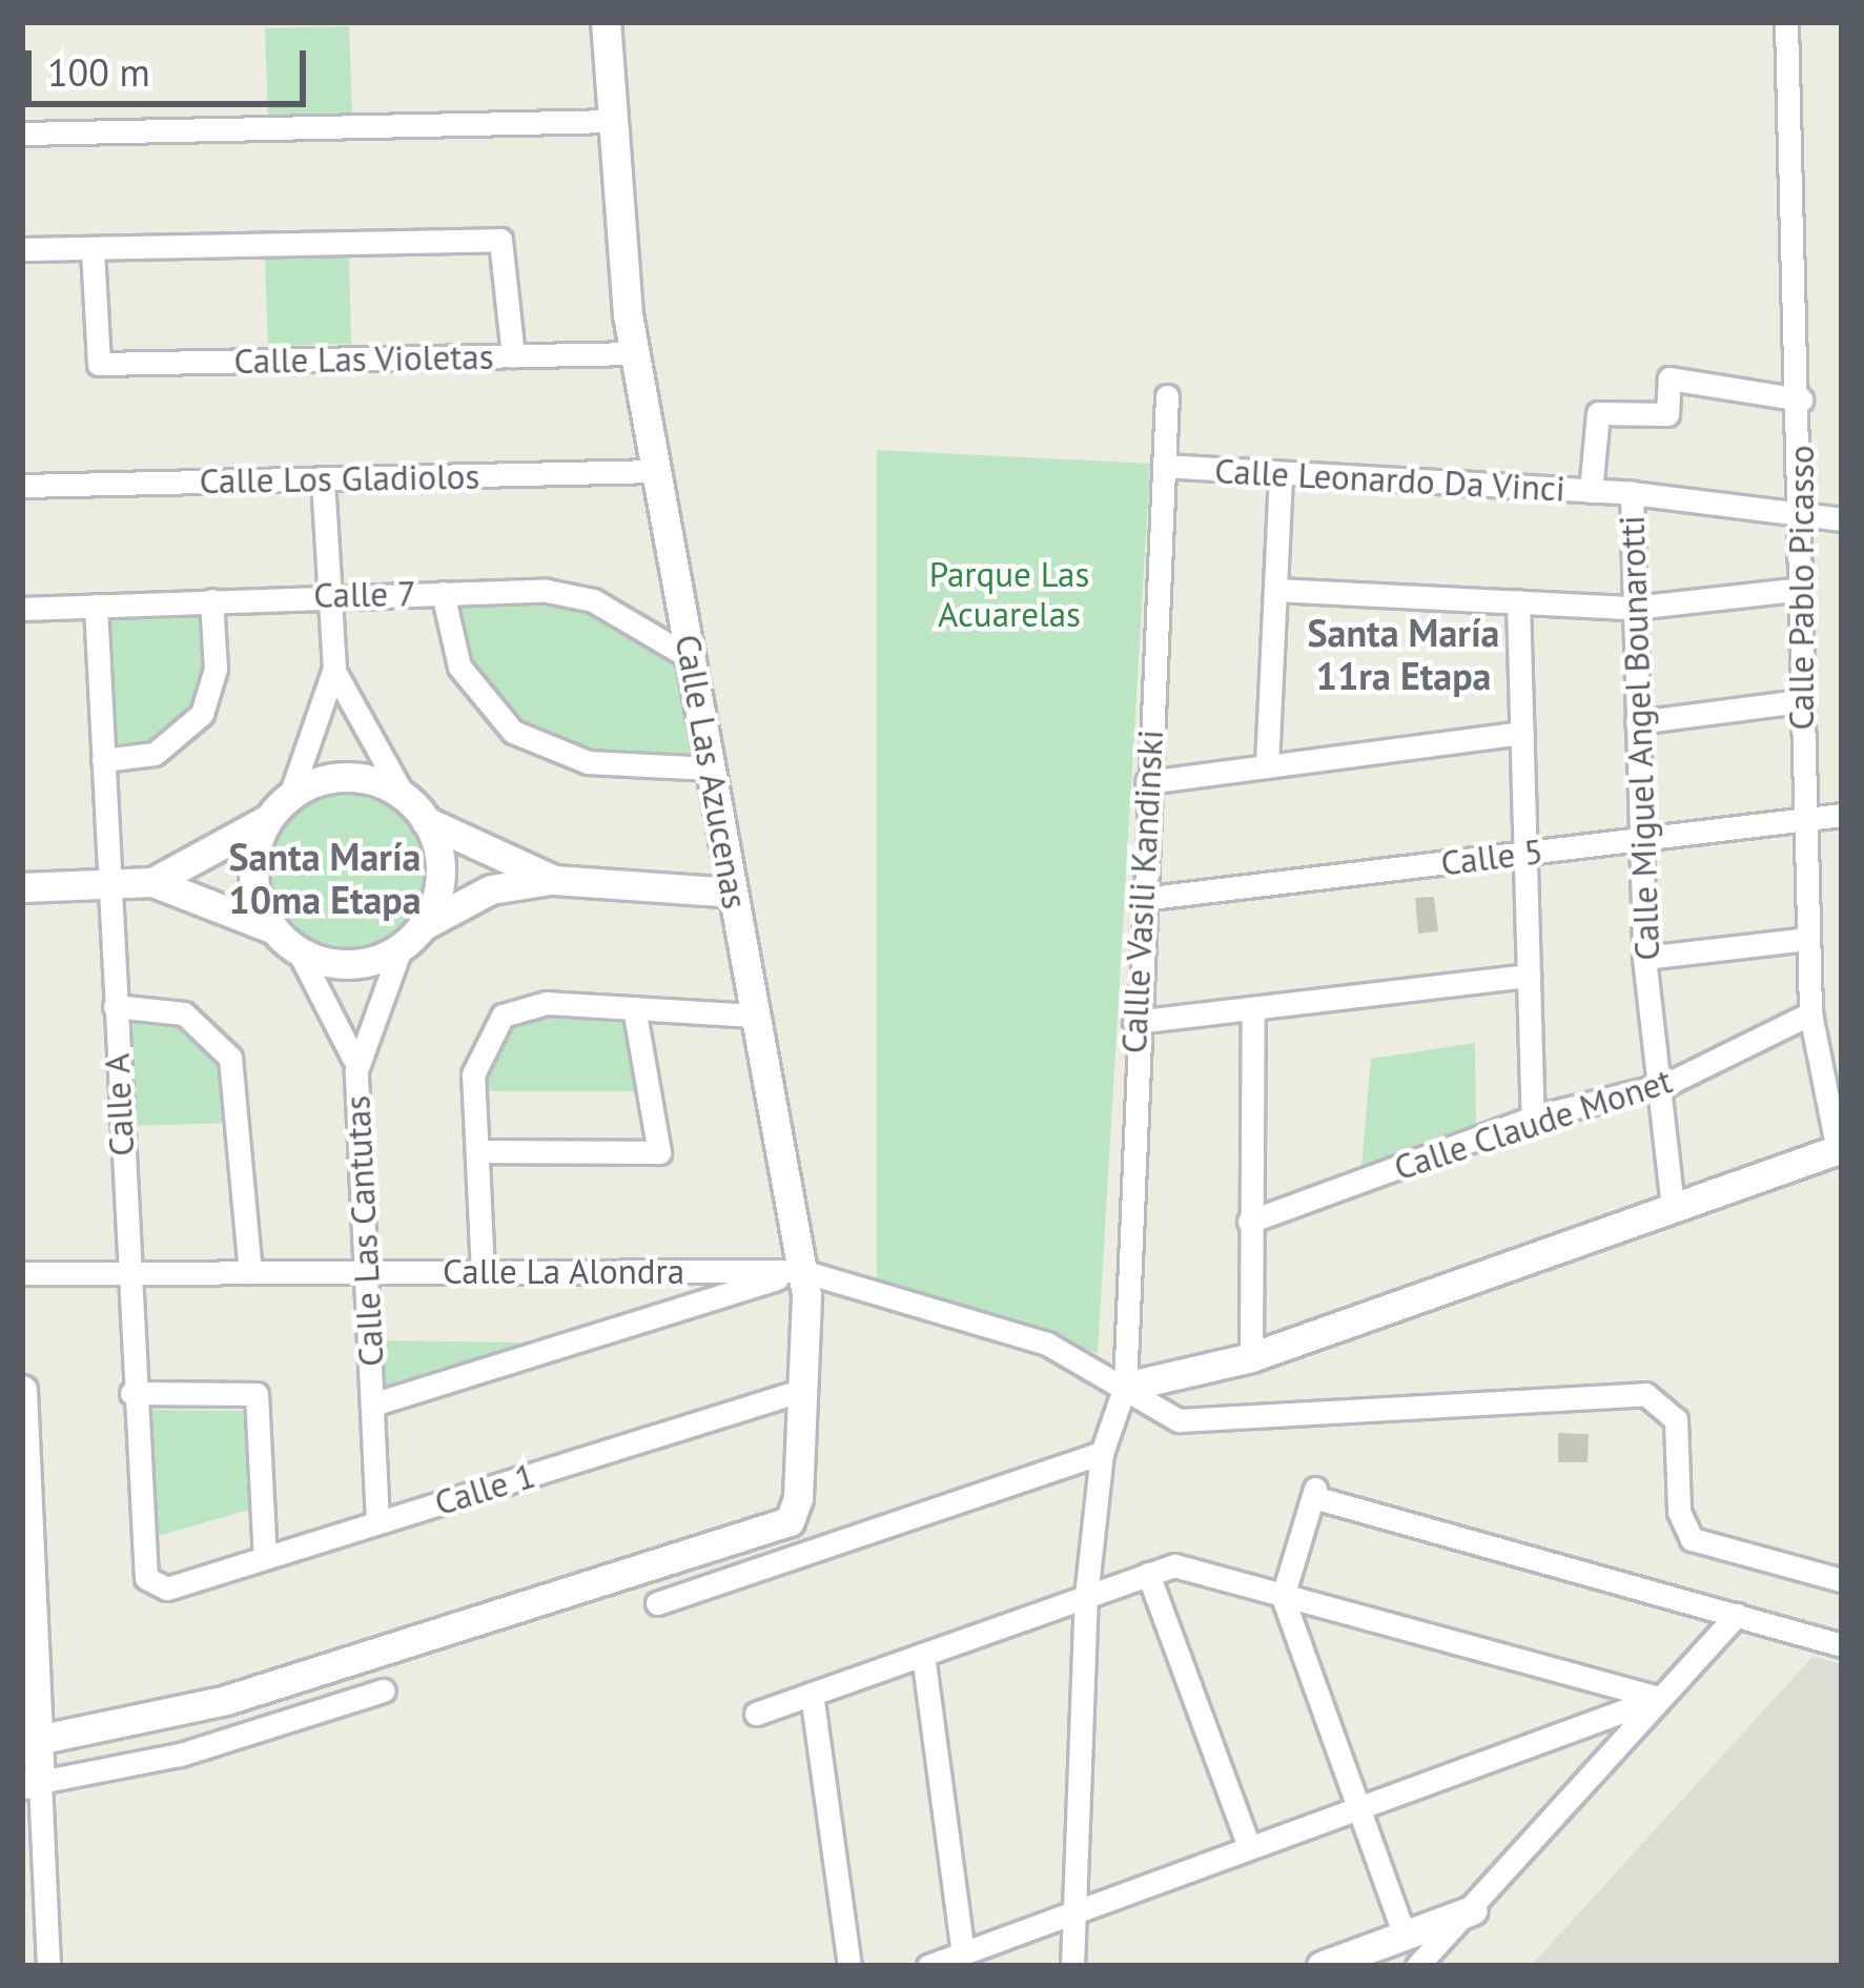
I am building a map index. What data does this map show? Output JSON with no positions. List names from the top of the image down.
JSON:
{
  "streets": {
    "street": [
      "Calle Las Violetas",
      "Calle Los Gladiolos",
      "Calle Leonardo Da Vinci",
      "Calle Pablo Picasso",
      "Calle 7",
      "Calle Miguel Angel Bounarotti",
      "Calle Las Azucenas",
      "Calle 5",
      "Callle Vasili Kandinski",
      "Calle A",
      "Calle Claude Monet",
      "Calle Las Cantutas",
      "Calle La Alondra",
      "Calle 1"
    ]
  },
  "crossings": [
    ["Calle Las Violetas", "Calle Las Azucenas"],
    ["Calle Los Gladiolos", "Calle Las Azucenas"],
    ["Calle Leonardo Da Vinci", "Calle Pablo Picasso"],
    ["Calle Leonardo Da Vinci", "Calle Miguel Angel Bounarotti"],
    ["Calle Leonardo Da Vinci", "Callle Vasili Kandinski"],
    ["Calle Pablo Picasso", "Calle 5"],
    ["Calle Pablo Picasso", "Calle Claude Monet"],
    ["Calle 7", "Calle Las Azucenas"],
    ["Calle 7", "Calle A"],
    ["Calle Miguel Angel Bounarotti", "Calle 5"],
    ["Calle Miguel Angel Bounarotti", "Calle Claude Monet"],
    ["Calle Las Azucenas", "Calle La Alondra"],
    ["Calle Las Azucenas", "Calle 1"],
    ["Calle 5", "Callle Vasili Kandinski"],
    ["Callle Vasili Kandinski", "Calle La Alondra"],
    ["Calle A", "Calle La Alondra"],
    ["Calle A", "Calle 1"],
    ["Calle Las Cantutas", "Calle La Alondra"],
    ["Calle Las Cantutas", "Calle 1"]
  ],
  "districts": ["Santa María 11ra Etapa", "Santa María 10ma Etapa"],
  "parks": ["Parque Las Acuarelas"],
  "scale_bar": "100 m"
}
